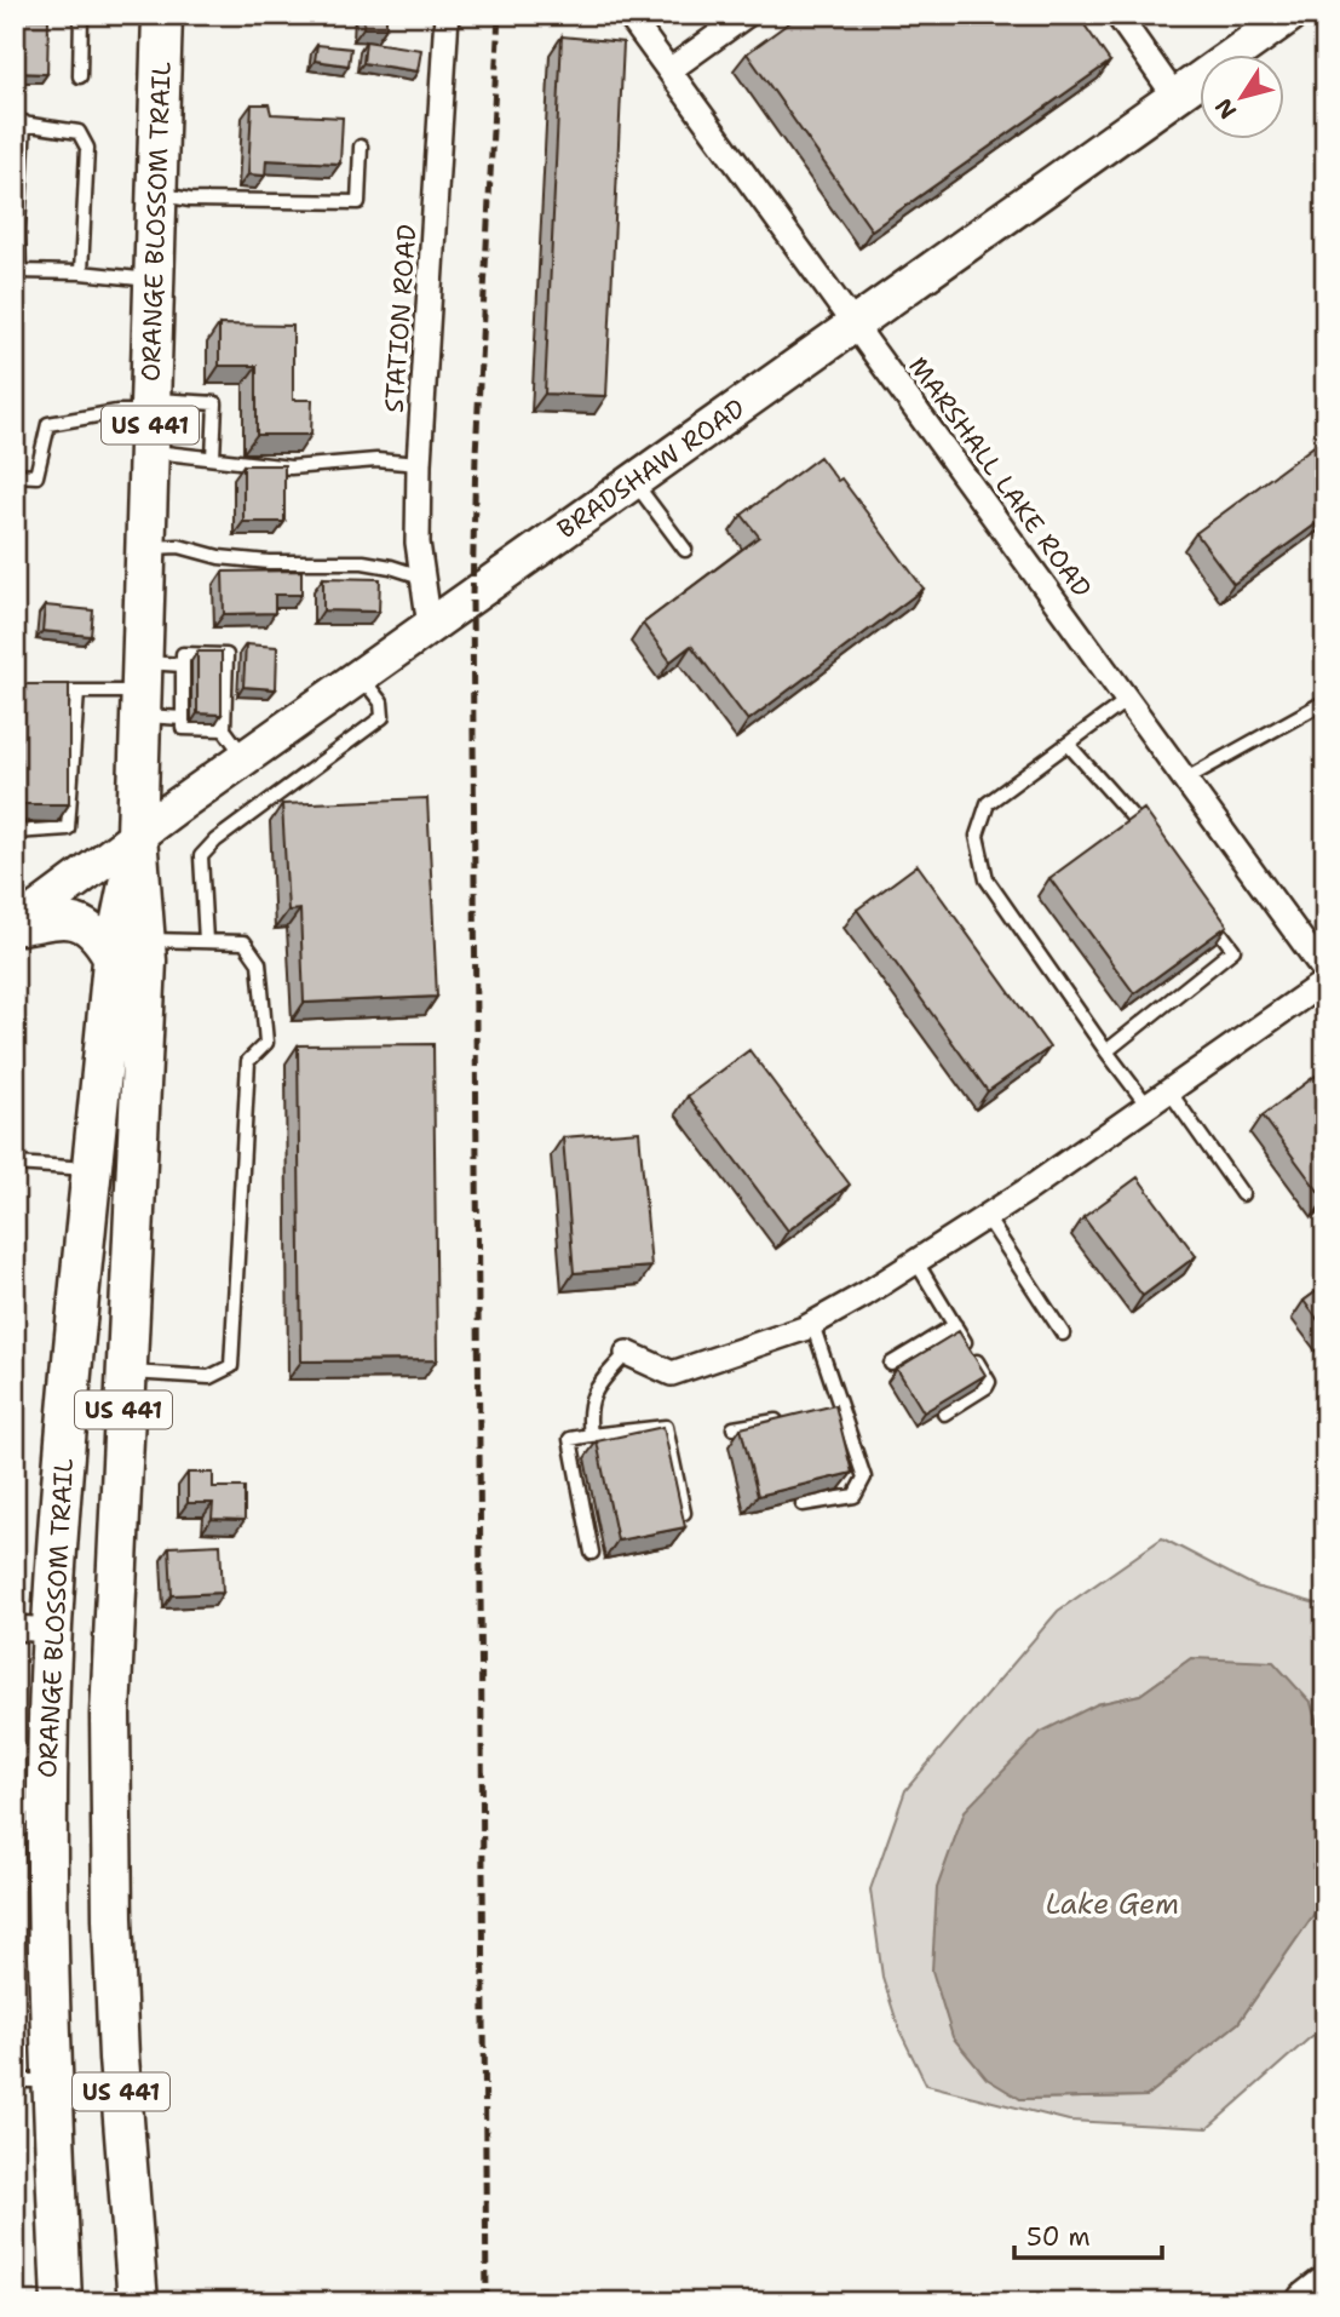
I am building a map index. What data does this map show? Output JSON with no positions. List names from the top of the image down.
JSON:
{
  "streets": {
    "main road": ["ORANGE BLOSSOM TRAIL", "US 441"],
    "street": ["STATION ROAD", "BRADSHAW ROAD", "MARSHALL LAKE ROAD"]
  },
  "crossings": [
    ["ORANGE BLOSSOM TRAIL", "BRADSHAW ROAD"],
    ["STATION ROAD", "BRADSHAW ROAD"],
    ["BRADSHAW ROAD", "MARSHALL LAKE ROAD"]
  ],
  "water": ["Lake Gem"],
  "scale_bar": "50 m",
  "north": "bottom left"
}
